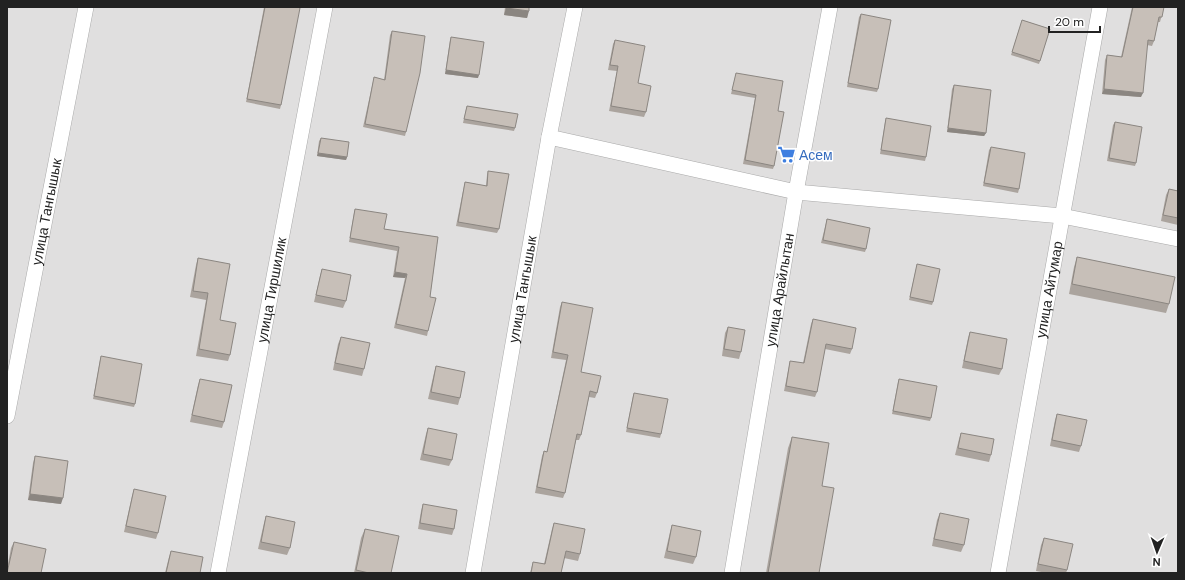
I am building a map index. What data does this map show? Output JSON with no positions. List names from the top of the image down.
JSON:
{
  "streets": {
    "street": [
      "улица Тангышык",
      "улица Тиршилик",
      "улица Арайлытан",
      "улица Айтумар"
    ]
  },
  "places": {
    "supermarket": ["Асем"]
  },
  "scale_bar": "20 m",
  "north": "bottom"
}
